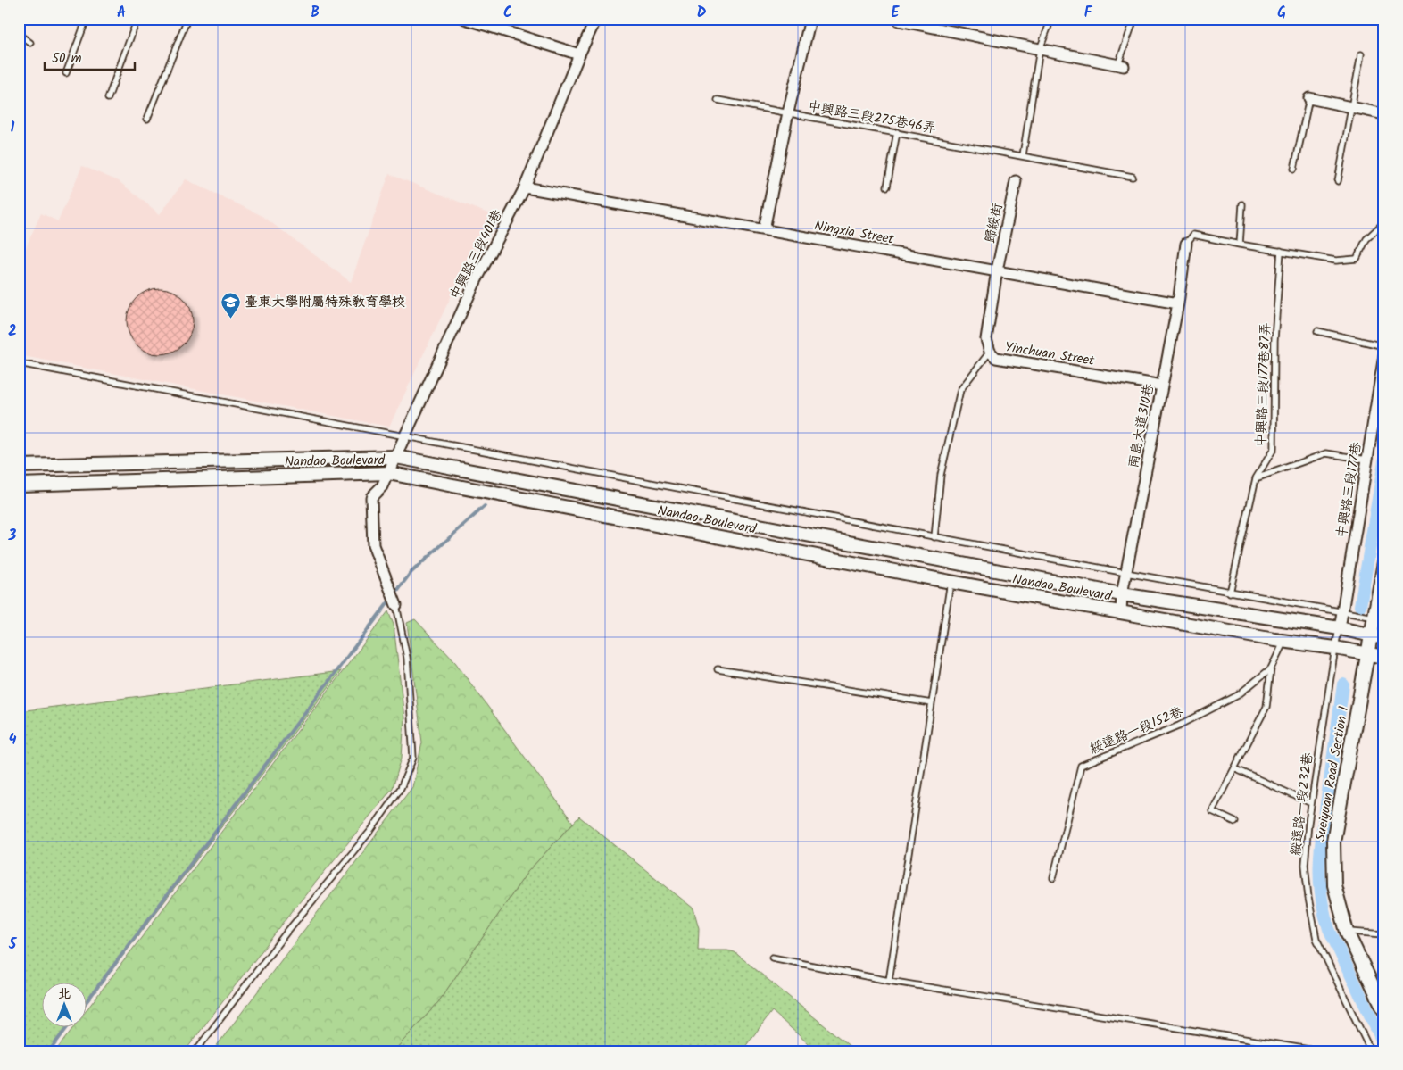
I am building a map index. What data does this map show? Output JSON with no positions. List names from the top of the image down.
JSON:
{
  "streets": {
    "street": [
      "歸綏街",
      "Ningxia Street",
      "中興路三段401巷",
      "Yinchuan Street",
      "南島大道310巷",
      "Nandao Boulevard",
      "中興路三段177巷",
      "Sueiyuan Road Section 1"
    ],
    "lane": [
      "中興路三段275巷46弄",
      "中興路三段177巷87弄",
      "綏遠路一段152巷",
      "綏遠路一段232巷"
    ]
  },
  "crossings": [
    ["歸綏街", "Ningxia Street"],
    ["歸綏街", "Yinchuan Street"],
    ["Ningxia Street", "中興路三段401巷"],
    ["Ningxia Street", "Yinchuan Street"],
    ["Ningxia Street", "南島大道310巷"],
    ["中興路三段401巷", "Nandao Boulevard"],
    ["Yinchuan Street", "南島大道310巷"],
    ["南島大道310巷", "Nandao Boulevard"],
    ["Nandao Boulevard", "中興路三段177巷"],
    ["Nandao Boulevard", "綏遠路一段152巷"],
    ["Nandao Boulevard", "Sueiyuan Road Section 1"],
    ["Nandao Boulevard", "綏遠路一段232巷"],
    ["中興路三段177巷", "綏遠路一段232巷"]
  ],
  "places": {
    "school or university": ["臺東大學附屬特殊教育學校"]
  },
  "scale_bar": "50 m",
  "north": "top",
  "grid": {
    "columns": [
      "A",
      "B",
      "C",
      "D",
      "E",
      "F",
      "G"
    ],
    "rows": [
      "1",
      "2",
      "3",
      "4",
      "5"
    ]
  }
}
